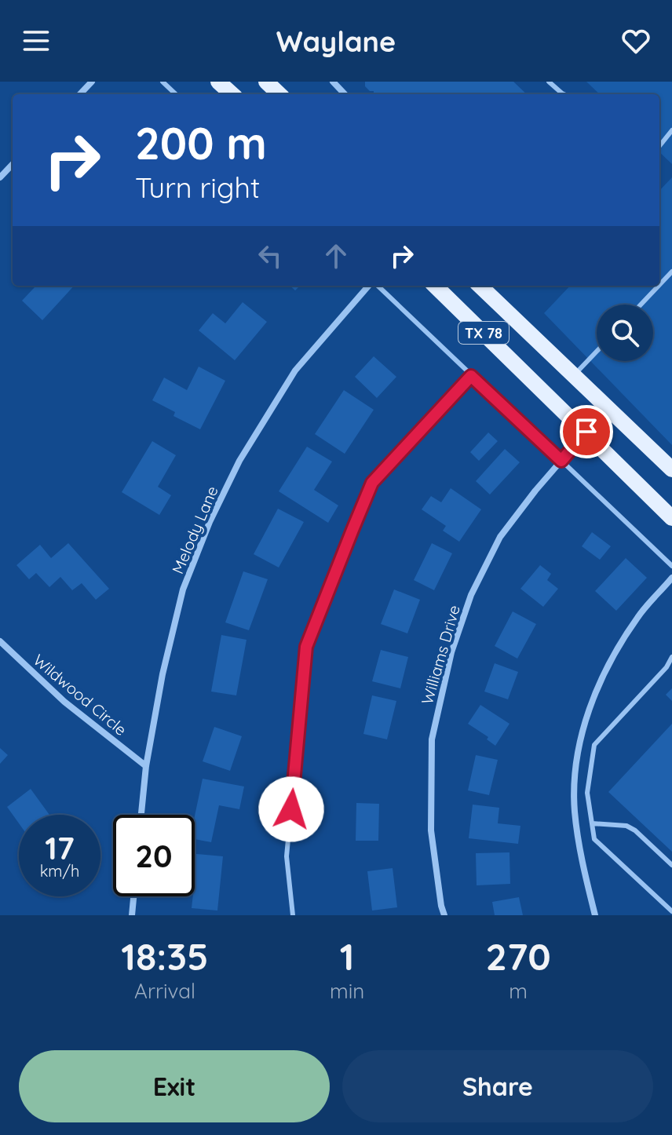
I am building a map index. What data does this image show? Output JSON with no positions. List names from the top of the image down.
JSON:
{
  "streets": {
    "main road": ["TX 78"],
    "street": ["Melody Lane", "Williams Drive", "Wildwood Circle"]
  },
  "crossings": [
    ["TX 78", "Williams Drive"],
    ["Melody Lane", "Wildwood Circle"]
  ],
  "page": {
    "header": "Waylane",
    "turn": ["200 m", "Turn right"],
    "speed": "17 km/h",
    "limit": "20",
    "eta": [
      "18:35",
      "Arrival",
      "1",
      "min",
      "270",
      "m"
    ],
    "buttons": ["Exit", "Share"]
  }
}
